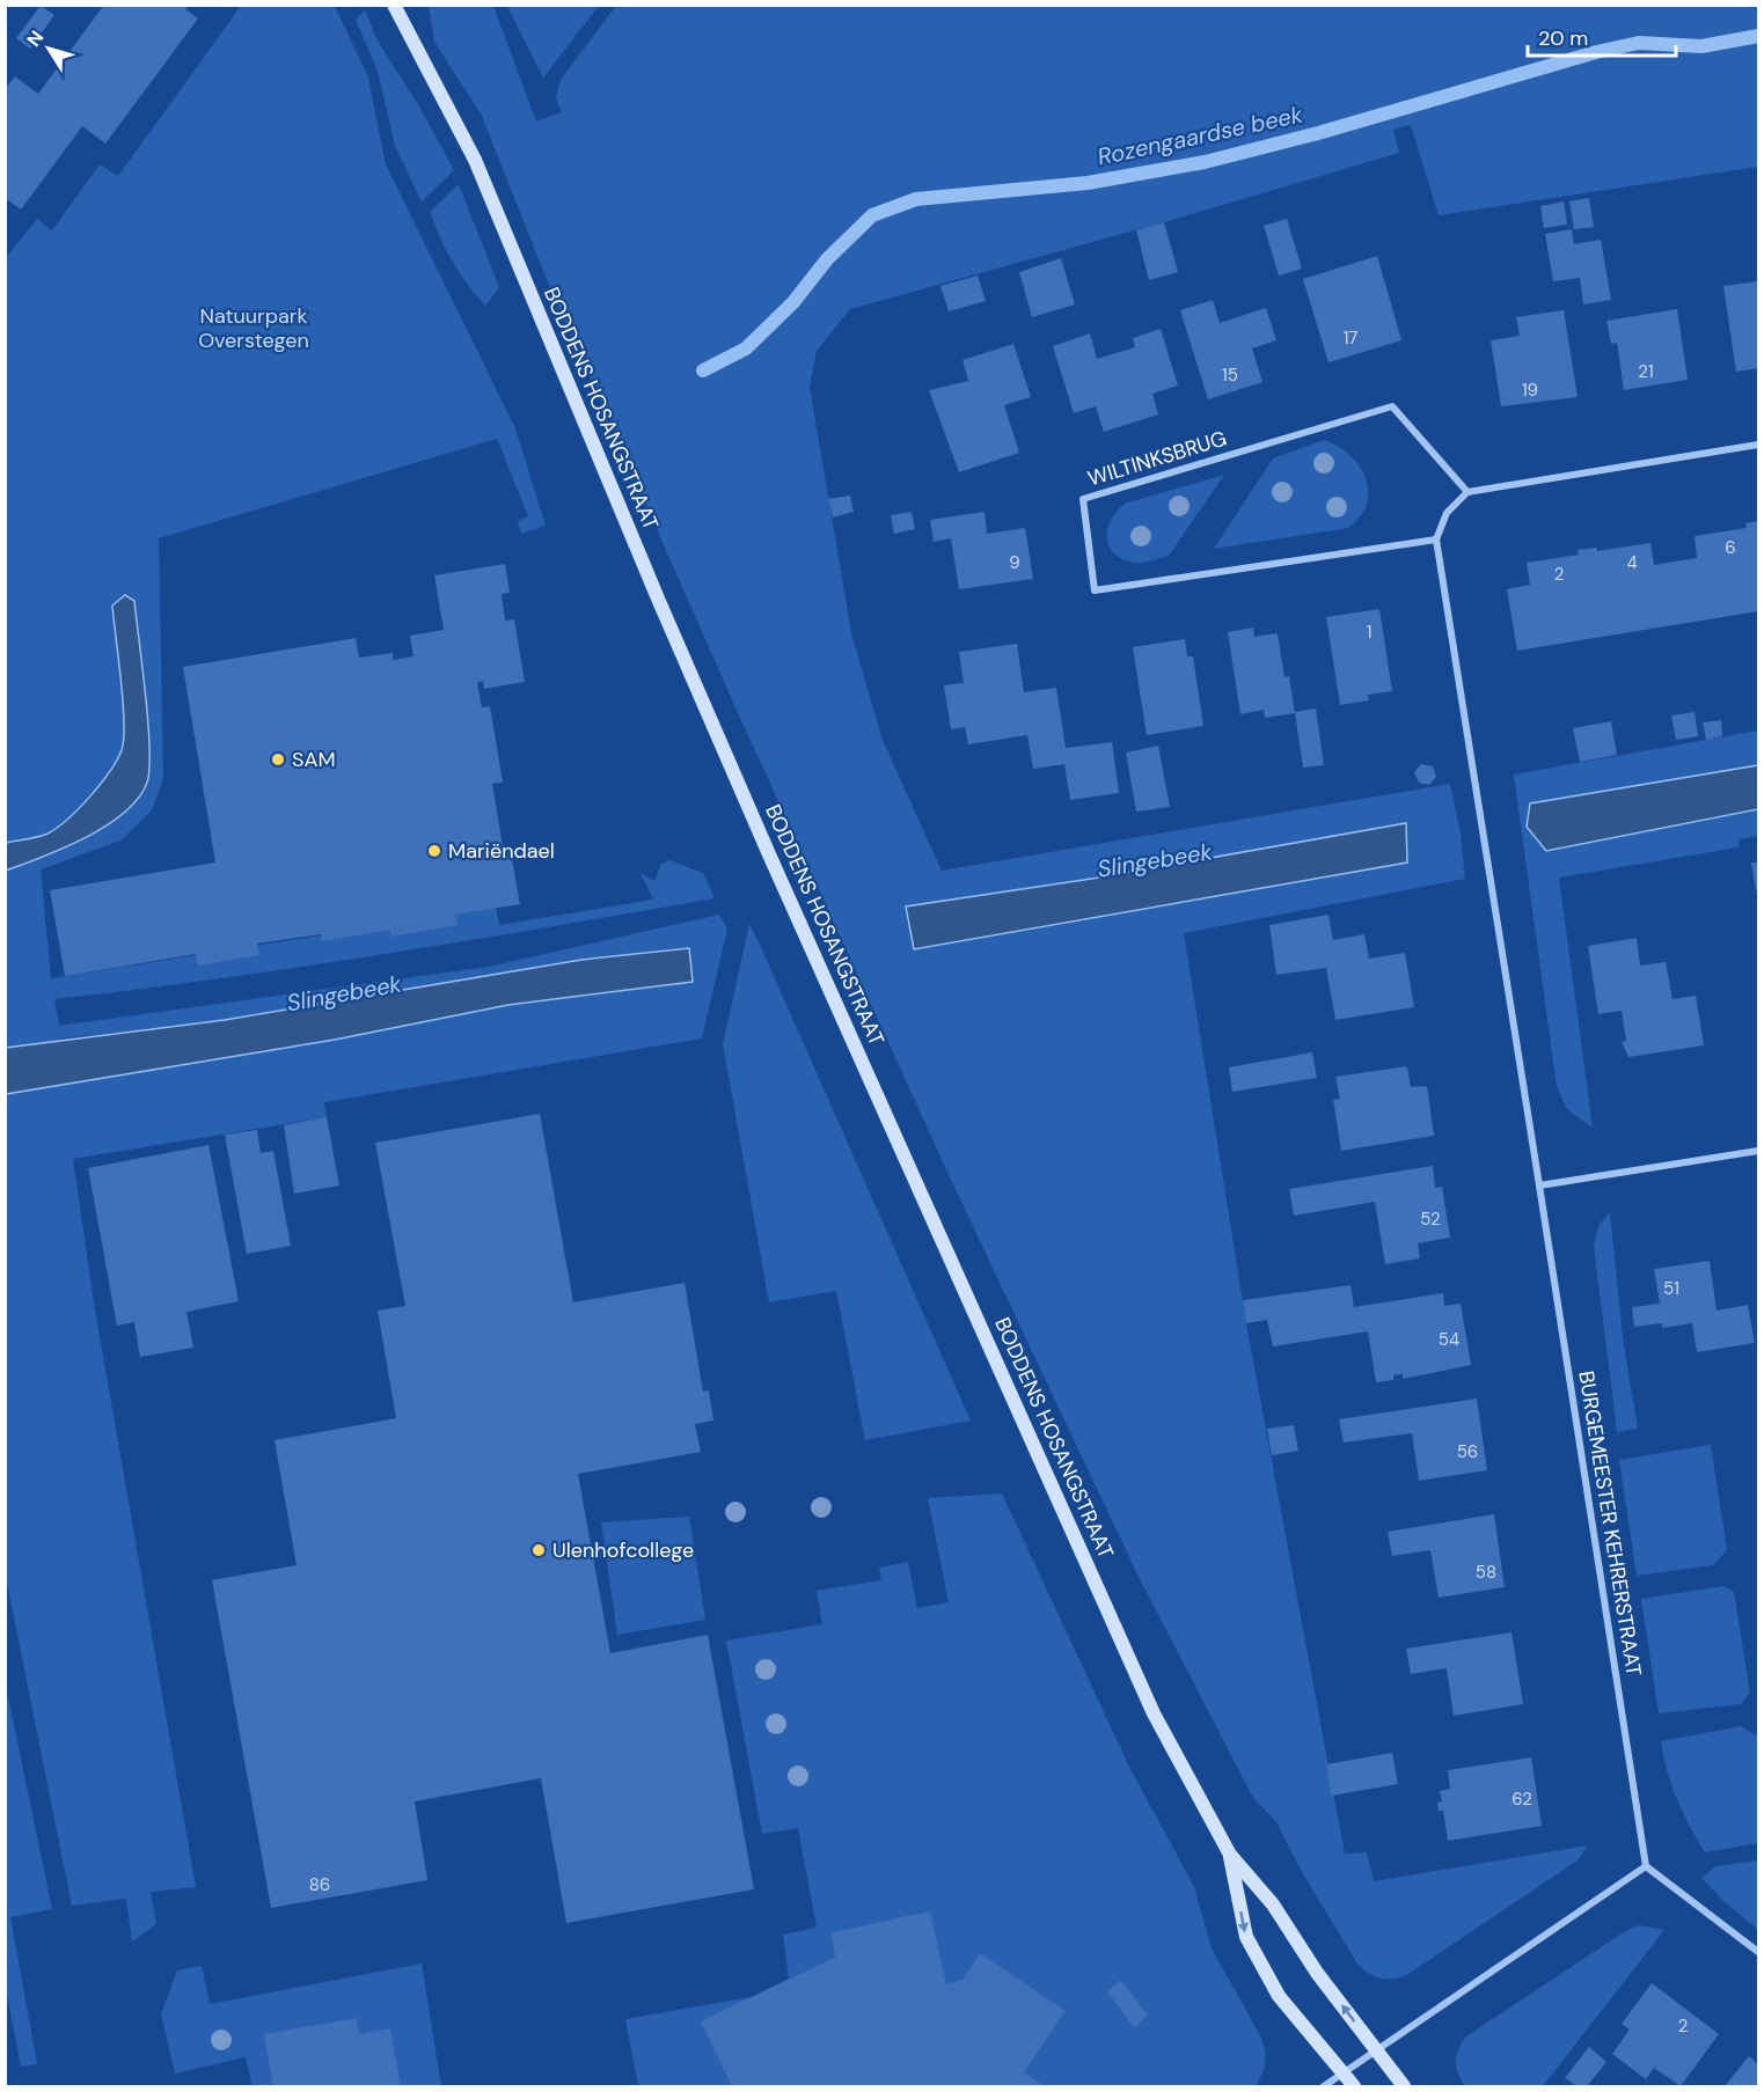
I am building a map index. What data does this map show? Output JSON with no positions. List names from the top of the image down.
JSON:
{
  "streets": {
    "street": ["BODDENS HOSANGSTRAAT", "WILTINKSBRUG", "BURGEMEESTER KEHRERSTRAAT"]
  },
  "crossings": [
    ["WILTINKSBRUG", "BURGEMEESTER KEHRERSTRAAT"]
  ],
  "water": ["Rozengaardse beek", "Slingebeek"],
  "parks": ["Natuurpark Overstegen"],
  "places": ["SAM", "Mariëndael", "Ulenhofcollege"],
  "house_numbers": [
    "17",
    "21",
    "15",
    "19",
    "6",
    "9",
    "4",
    "2",
    "1",
    "52",
    "51",
    "54",
    "56",
    "58",
    "62",
    "86",
    "2"
  ],
  "scale_bar": "20 m",
  "north": "top left"
}
